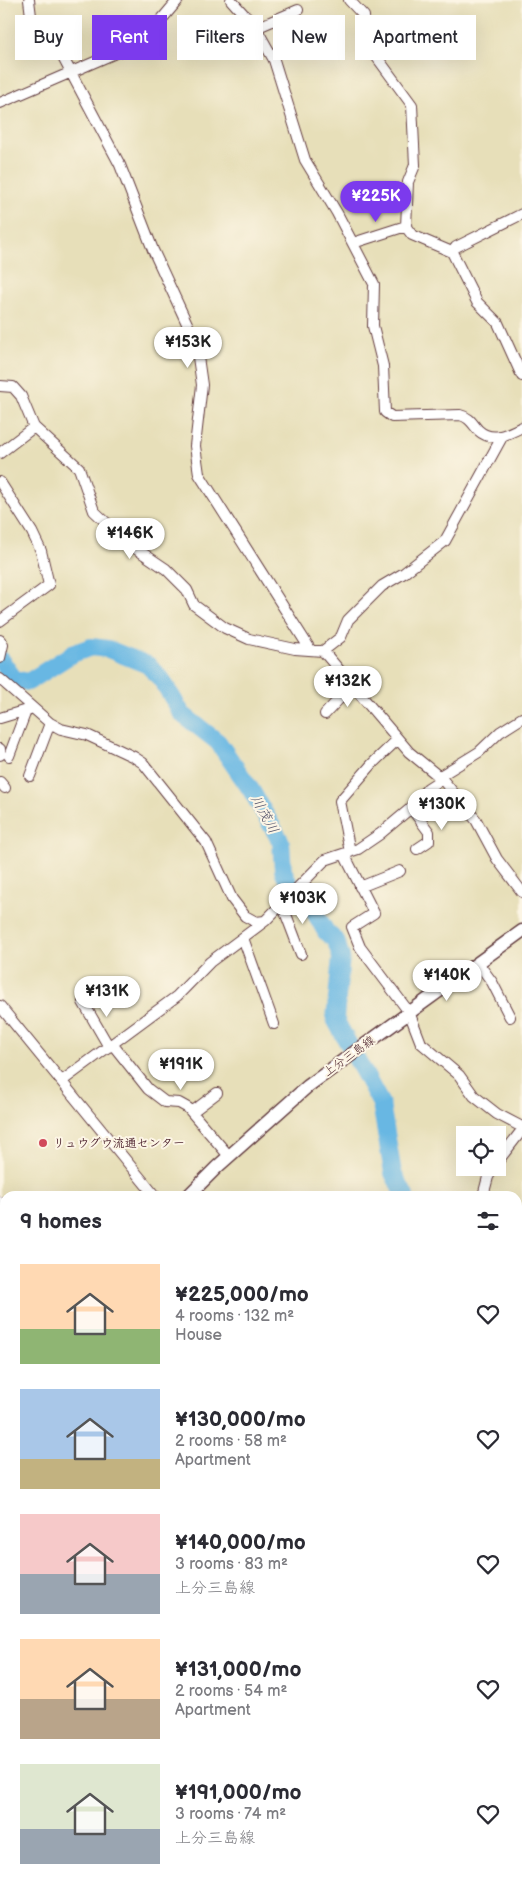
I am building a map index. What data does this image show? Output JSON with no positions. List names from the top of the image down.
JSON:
{
  "streets": {
    "main road": ["上分三島線"]
  },
  "water": ["川茂川"],
  "places": ["リュウグウ流通センター"],
  "page": {
    "chip": [
      "Buy",
      "Rent",
      "Filters",
      "New",
      "Apartment"
    ],
    "price": [
      "¥225K",
      "¥153K",
      "¥146K",
      "¥132K",
      "¥130K",
      "¥103K",
      "¥140K",
      "¥131K",
      "¥191K"
    ],
    "heading": "9 homes",
    "list": [
      {
        "name": "¥225,000/mo",
        "note": "4 rooms · 132 m² · House"
      },
      {
        "name": "¥130,000/mo",
        "note": "2 rooms · 58 m² · Apartment"
      },
      {
        "name": "¥140,000/mo",
        "note": "3 rooms · 83 m² · 上分三島線"
      },
      {
        "name": "¥131,000/mo",
        "note": "2 rooms · 54 m² · Apartment"
      },
      {
        "name": "¥191,000/mo",
        "note": "3 rooms · 74 m² · 上分三島線"
      }
    ]
  }
}
